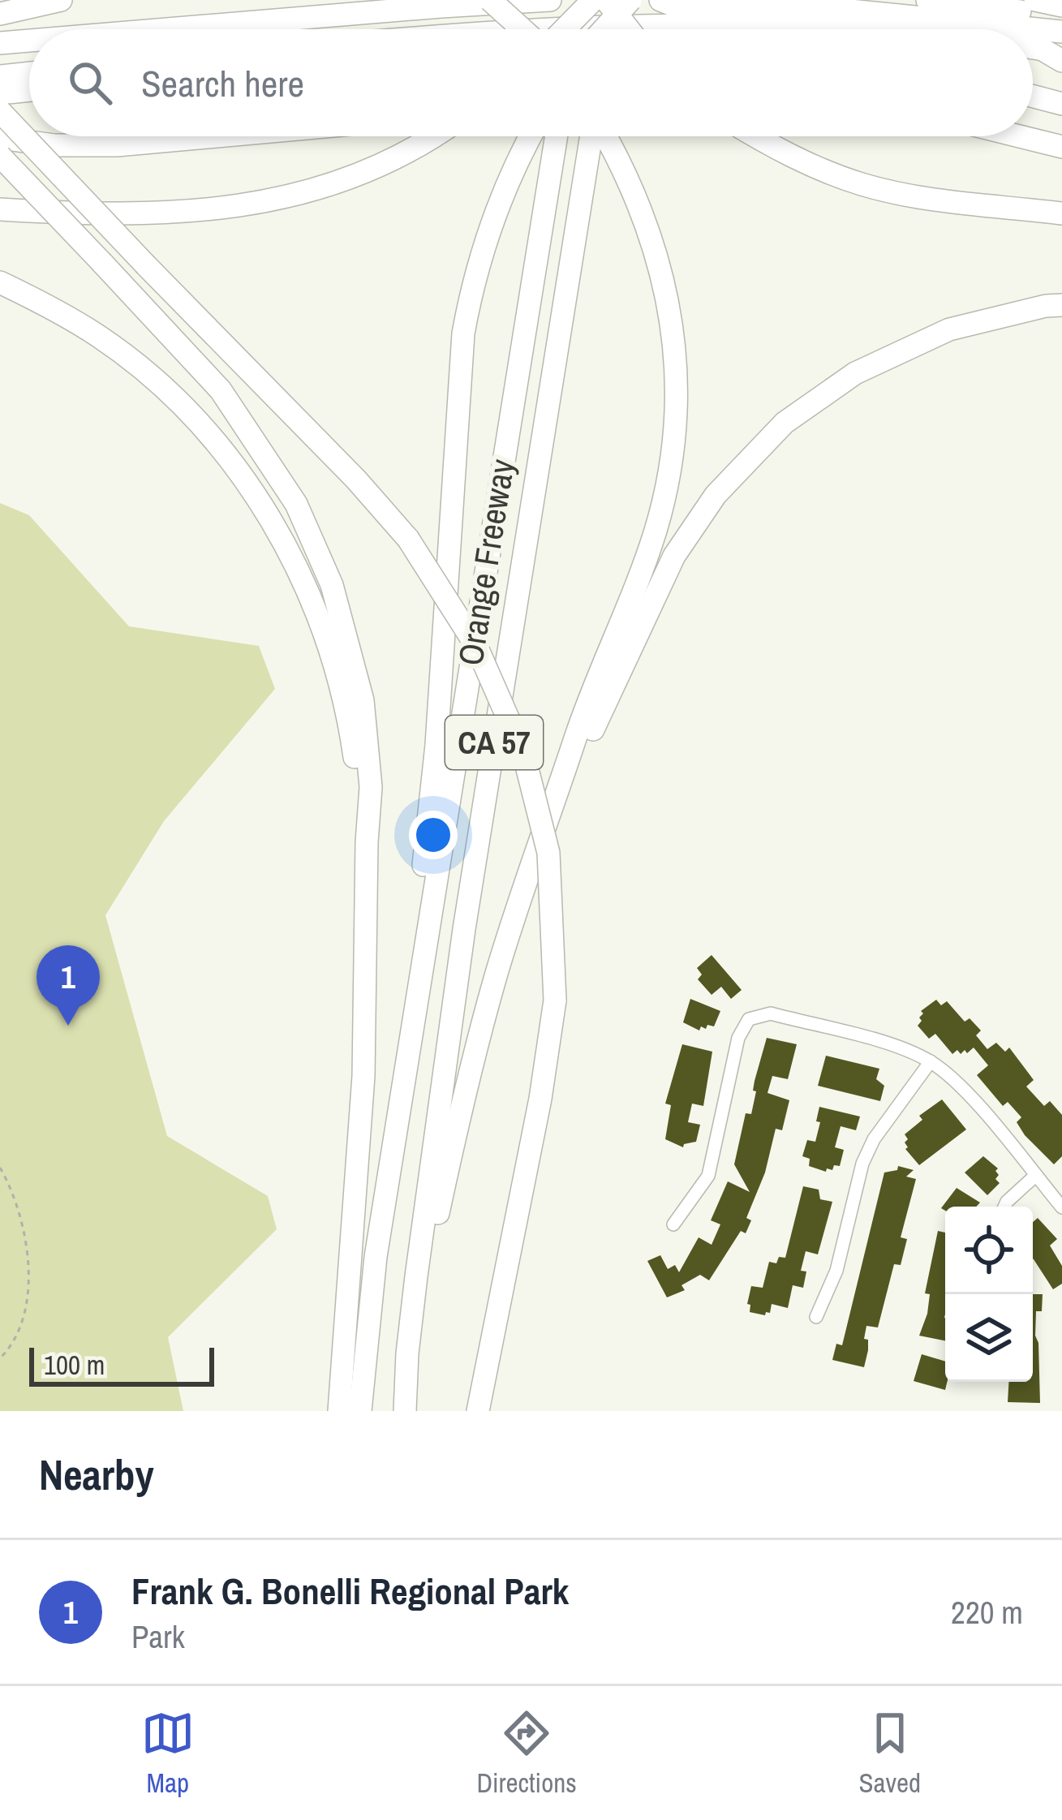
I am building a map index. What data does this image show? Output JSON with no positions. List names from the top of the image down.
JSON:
{
  "streets": {
    "highway": ["Orange Freeway", "CA 57"]
  },
  "scale_bar": "100 m",
  "page": {
    "search": "Search here",
    "pins": "1",
    "scale": "100 m",
    "heading": "Nearby",
    "list": [
      {
        "mark": "1",
        "name": "Frank G. Bonelli Regional Park",
        "note": "Park",
        "value": "220 m"
      }
    ],
    "nav": ["Map", "Directions", "Saved"]
  }
}
